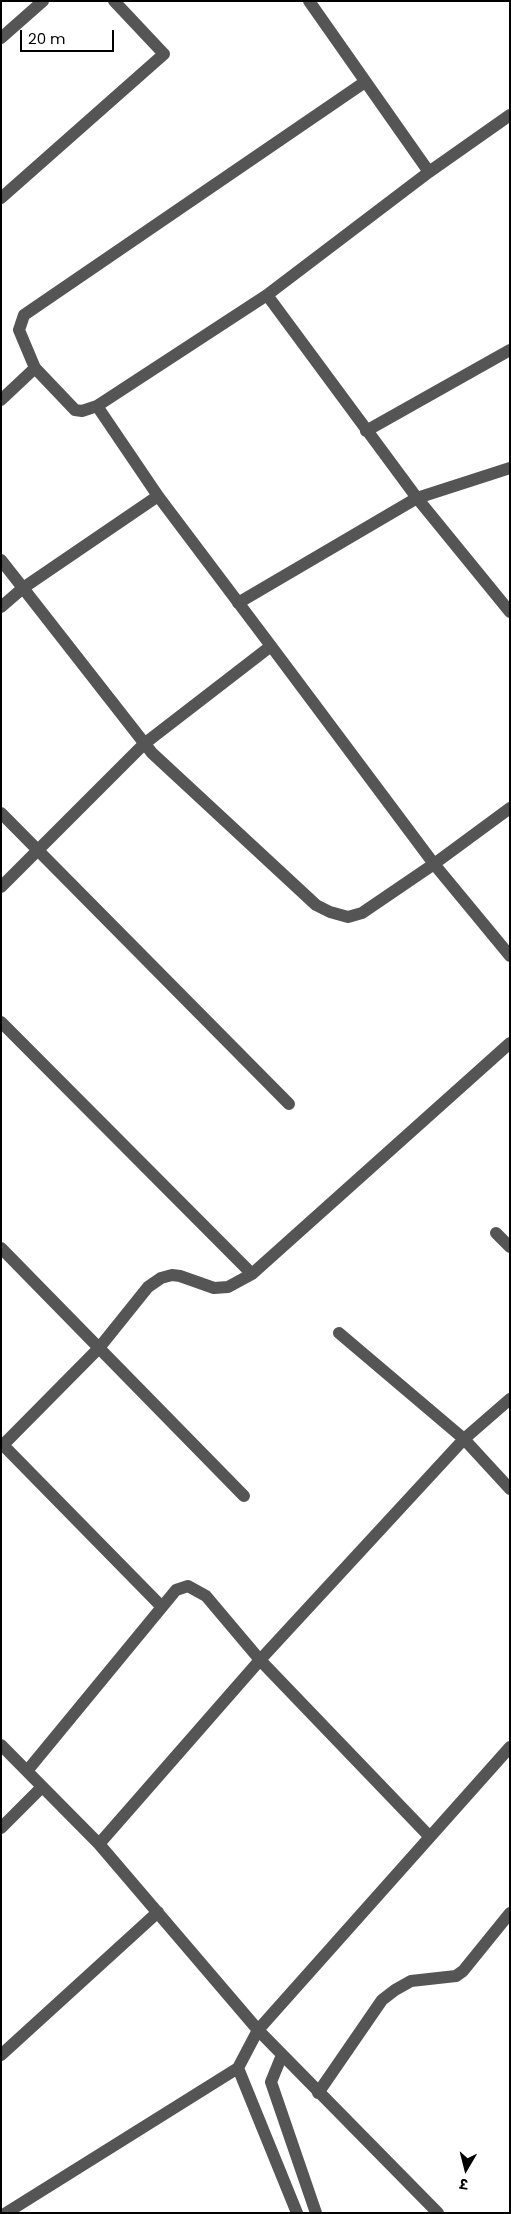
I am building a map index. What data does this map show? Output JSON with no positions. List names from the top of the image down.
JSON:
{
  "scale_bar": "20 m",
  "north": "bottom"
}
